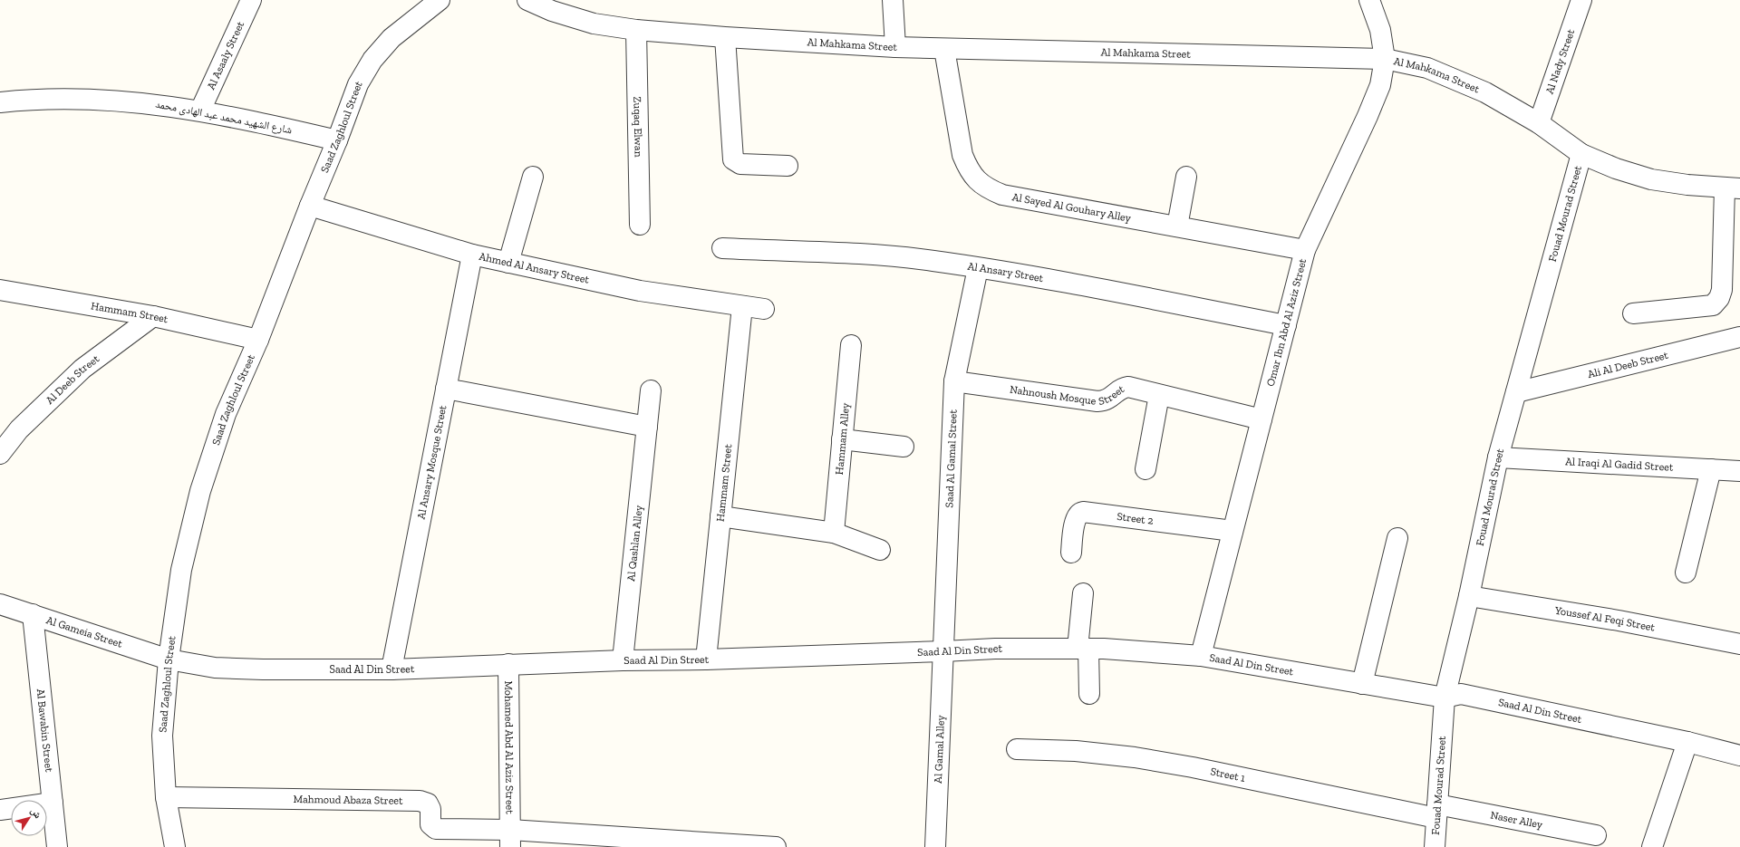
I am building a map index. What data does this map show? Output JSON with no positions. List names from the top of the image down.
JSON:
{
  "streets": {
    "street": [
      "Al Mahkama Street",
      "Al Asaaly Street",
      "Al Nady Street",
      "شارع الشهيد محمد عبد الهادى محمد",
      "Saad Zaghloul Street",
      "Zuqaq Elwan",
      "Al Sayed Al Gouhary Alley",
      "Fouad Mourad Street",
      "Ahmed Al Ansary Street",
      "Al Ansary Street",
      "Hammam Street",
      "Omar Ibn Abd Al Aziz Street",
      "Ali Al Deeb Street",
      "Al Deeb Street",
      "Nahnoush Mosque Street",
      "Hammam Alley",
      "Saad Al Gamal Street",
      "Al Ansary Mosque Street",
      "Al Iraqi Al Gadid Street",
      "Street 2",
      "Al Qashlan Alley",
      "Youssef Al Feqi Street",
      "Al Gameia Street",
      "Saad Al Din Street",
      "Al Bawabin Street",
      "Mohamed Abd Al Aziz Street",
      "Al Gamal Alley",
      "Street 1",
      "Mahmoud Abaza Street",
      "Naser Alley"
    ]
  },
  "crossings": [
    ["Al Mahkama Street", "Al Nady Street"],
    ["Al Mahkama Street", "Zuqaq Elwan"],
    ["Al Mahkama Street", "Al Sayed Al Gouhary Alley"],
    ["Al Mahkama Street", "Fouad Mourad Street"],
    ["Al Mahkama Street", "Omar Ibn Abd Al Aziz Street"],
    ["Al Asaaly Street", "شارع الشهيد محمد عبد الهادى محمد"],
    ["شارع الشهيد محمد عبد الهادى محمد", "Saad Zaghloul Street"],
    ["Saad Zaghloul Street", "Ahmed Al Ansary Street"],
    ["Saad Zaghloul Street", "Hammam Street"],
    ["Saad Zaghloul Street", "Al Gameia Street"],
    ["Saad Zaghloul Street", "Saad Al Din Street"],
    ["Saad Zaghloul Street", "Mahmoud Abaza Street"],
    ["Al Sayed Al Gouhary Alley", "Omar Ibn Abd Al Aziz Street"],
    ["Fouad Mourad Street", "Ali Al Deeb Street"],
    ["Fouad Mourad Street", "Al Iraqi Al Gadid Street"],
    ["Fouad Mourad Street", "Youssef Al Feqi Street"],
    ["Fouad Mourad Street", "Saad Al Din Street"],
    ["Fouad Mourad Street", "Street 1"],
    ["Fouad Mourad Street", "Naser Alley"],
    ["Ahmed Al Ansary Street", "Hammam Street"],
    ["Ahmed Al Ansary Street", "Al Ansary Mosque Street"],
    ["Al Ansary Street", "Omar Ibn Abd Al Aziz Street"],
    ["Al Ansary Street", "Saad Al Gamal Street"],
    ["Hammam Street", "Al Deeb Street"],
    ["Hammam Street", "Saad Al Din Street"],
    ["Omar Ibn Abd Al Aziz Street", "Nahnoush Mosque Street"],
    ["Omar Ibn Abd Al Aziz Street", "Street 2"],
    ["Omar Ibn Abd Al Aziz Street", "Saad Al Din Street"],
    ["Nahnoush Mosque Street", "Saad Al Gamal Street"],
    ["Saad Al Gamal Street", "Saad Al Din Street"],
    ["Saad Al Gamal Street", "Al Gamal Alley"],
    ["Al Ansary Mosque Street", "Saad Al Din Street"],
    ["Al Qashlan Alley", "Saad Al Din Street"],
    ["Al Gameia Street", "Saad Al Din Street"],
    ["Al Gameia Street", "Al Bawabin Street"],
    ["Saad Al Din Street", "Mohamed Abd Al Aziz Street"],
    ["Saad Al Din Street", "Al Gamal Alley"],
    ["Mohamed Abd Al Aziz Street", "Mahmoud Abaza Street"],
    ["Street 1", "Naser Alley"]
  ],
  "north": "top right"
}
